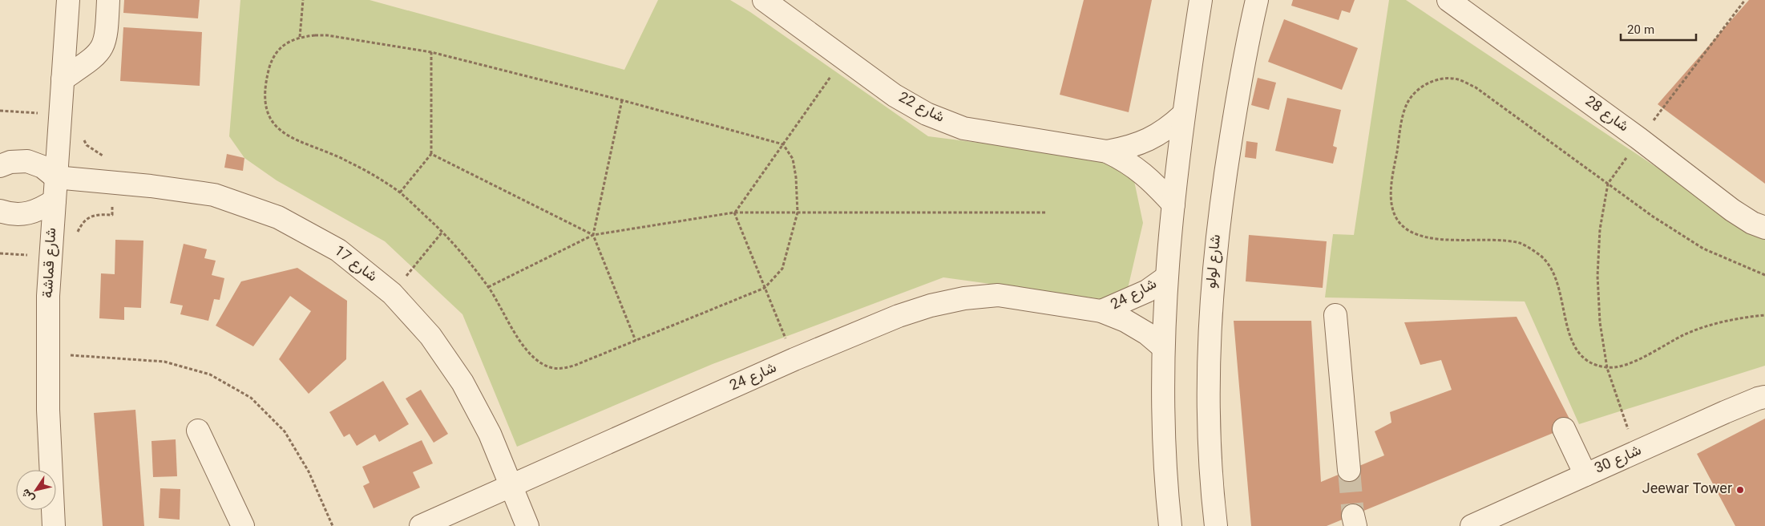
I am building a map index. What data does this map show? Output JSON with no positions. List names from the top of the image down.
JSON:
{
  "streets": {
    "street": [
      "شارع 22",
      "شارع 28",
      "شارع لولو",
      "شارع قماشة",
      "شارع 17",
      "شارع 24",
      "شارع 30"
    ]
  },
  "crossings": [
    ["شارع قماشة", "شارع 17"],
    ["شارع 17", "شارع 24"]
  ],
  "places": ["Jeewar Tower"],
  "scale_bar": "20 m",
  "north": "bottom left"
}
